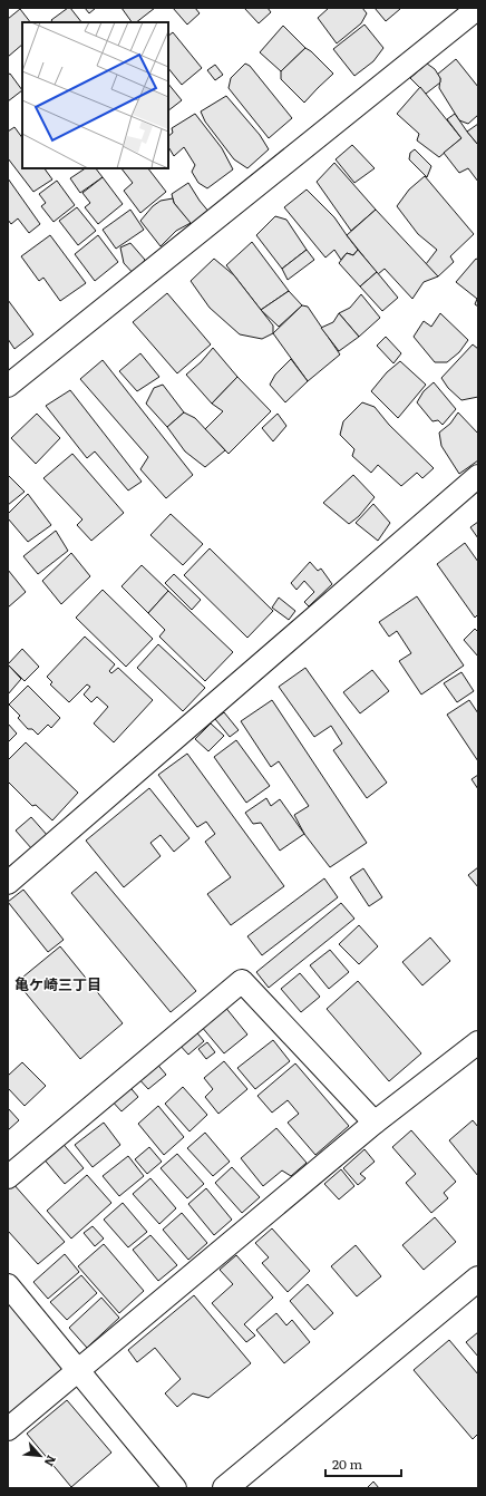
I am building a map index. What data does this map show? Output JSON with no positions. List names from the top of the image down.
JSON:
{
  "districts": ["亀ケ崎三丁目"],
  "scale_bar": "20 m",
  "north": "bottom right"
}
